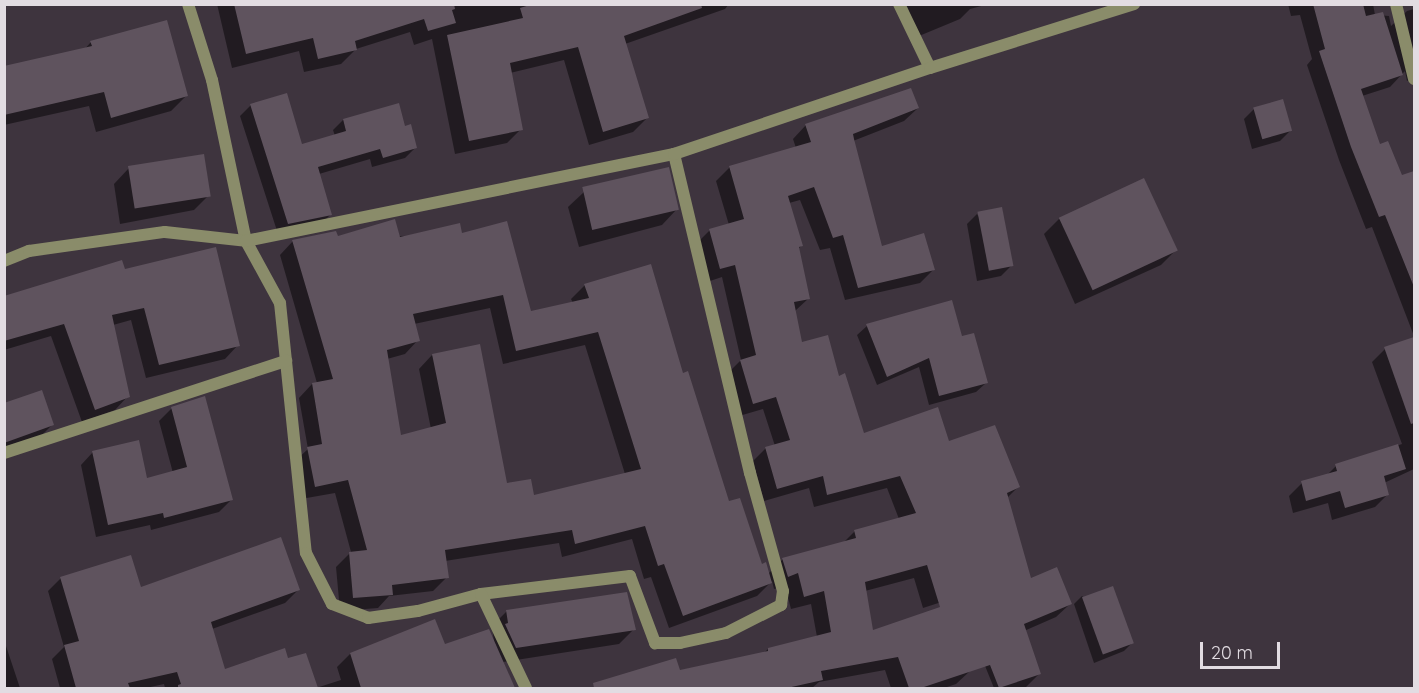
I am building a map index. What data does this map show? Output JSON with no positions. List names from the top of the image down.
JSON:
{
  "scale_bar": "20 m"
}
